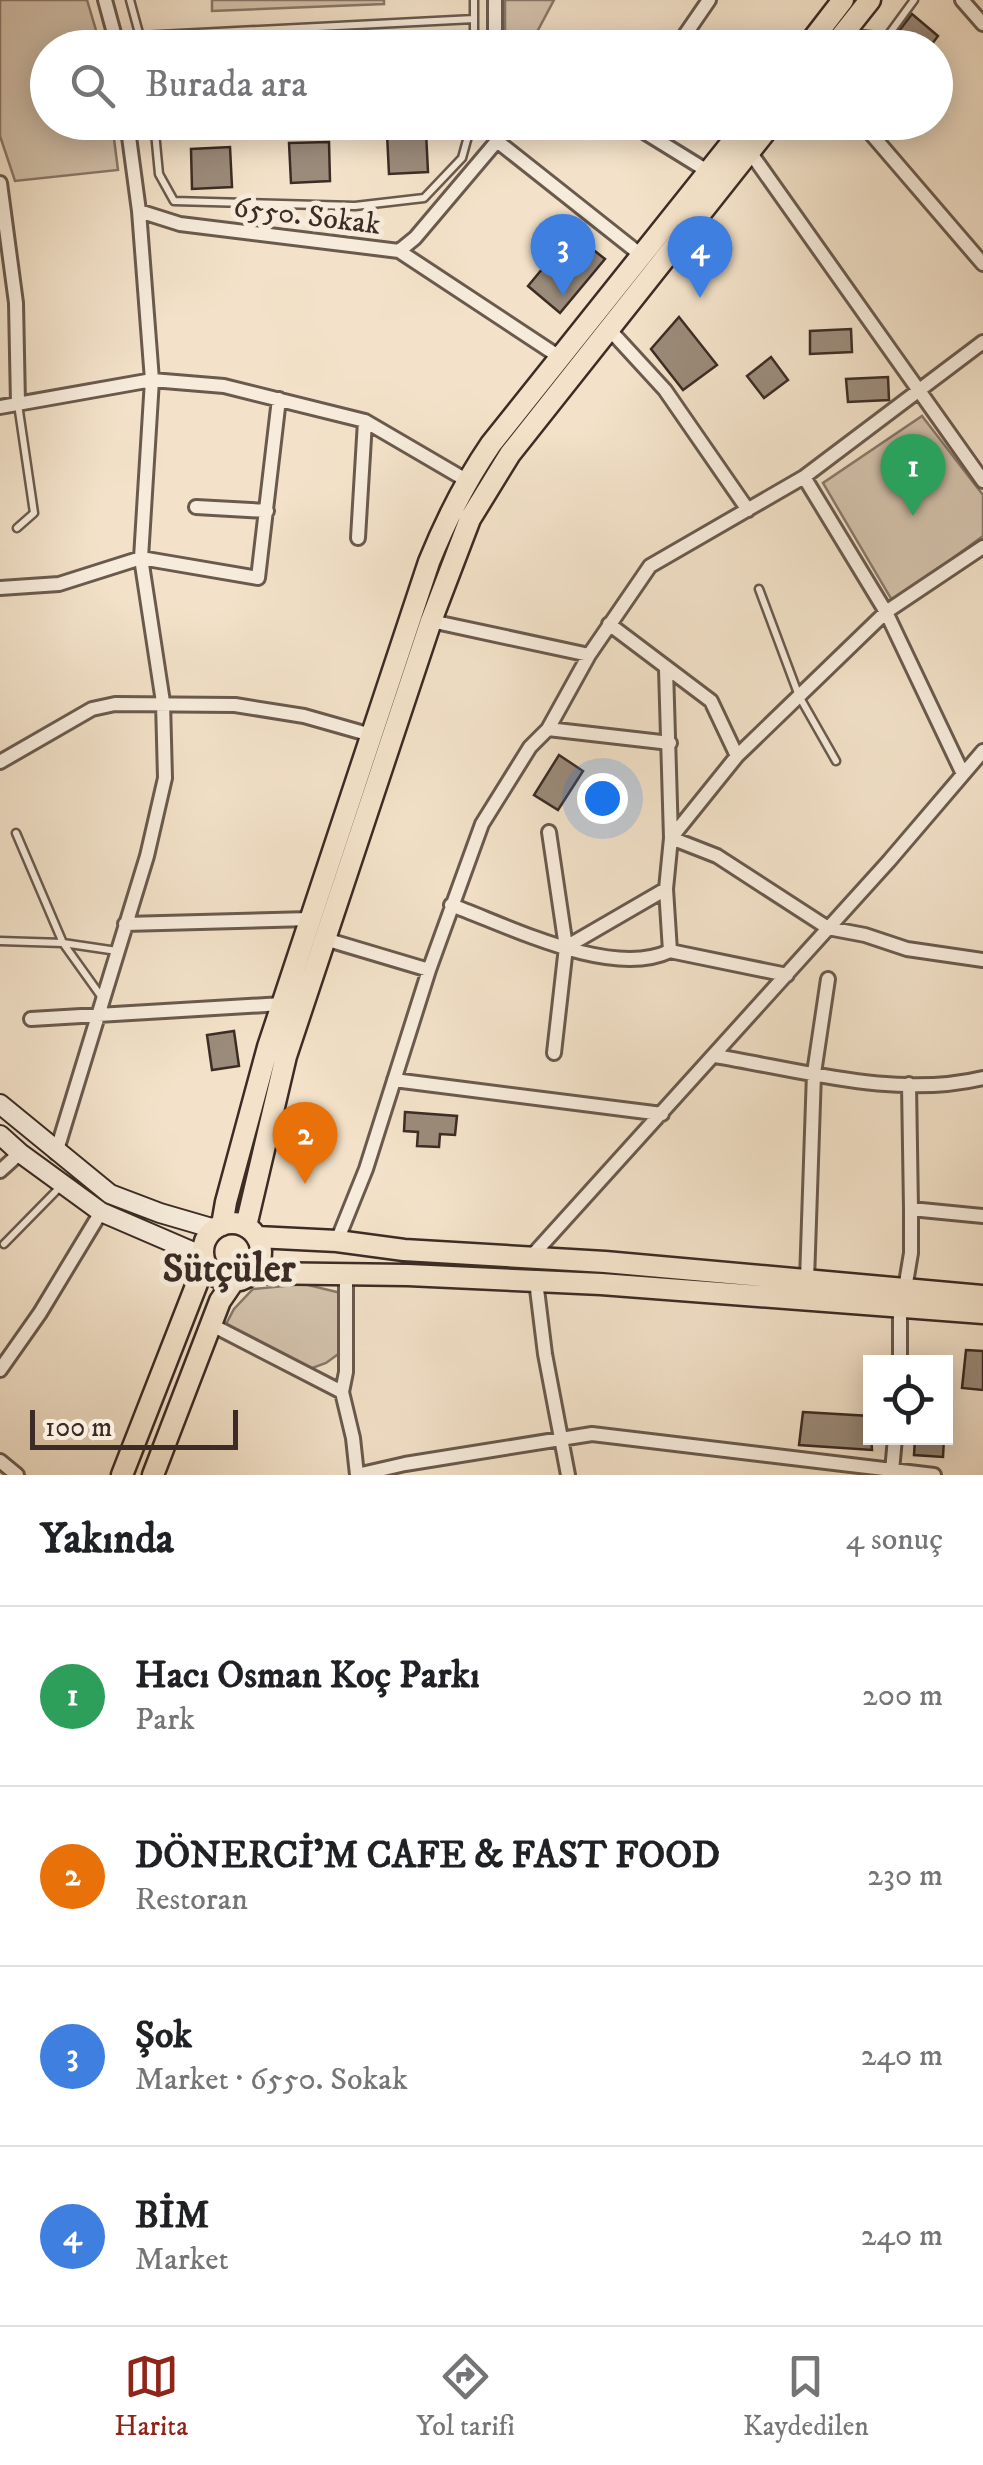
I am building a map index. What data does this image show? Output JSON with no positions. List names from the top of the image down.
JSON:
{
  "streets": {
    "street": ["6550. Sokak"]
  },
  "districts": ["Sütçüler"],
  "scale_bar": "100 m",
  "page": {
    "search": "Burada ara",
    "pins": [
      "3",
      "4",
      "1",
      "2"
    ],
    "scale": "100 m",
    "heading": ["Yakında", "4 sonuç"],
    "list": [
      {
        "mark": "1",
        "name": "Hacı Osman Koç Parkı",
        "note": "Park",
        "value": "200 m"
      },
      {
        "mark": "2",
        "name": "DÖNERCİ'M CAFE & FAST FOOD",
        "note": "Restoran",
        "value": "230 m"
      },
      {
        "mark": "3",
        "name": "Şok",
        "note": "Market · 6550. Sokak",
        "value": "240 m"
      },
      {
        "mark": "4",
        "name": "BİM",
        "note": "Market",
        "value": "240 m"
      }
    ],
    "nav": ["Harita", "Yol tarifi", "Kaydedilen"]
  }
}
